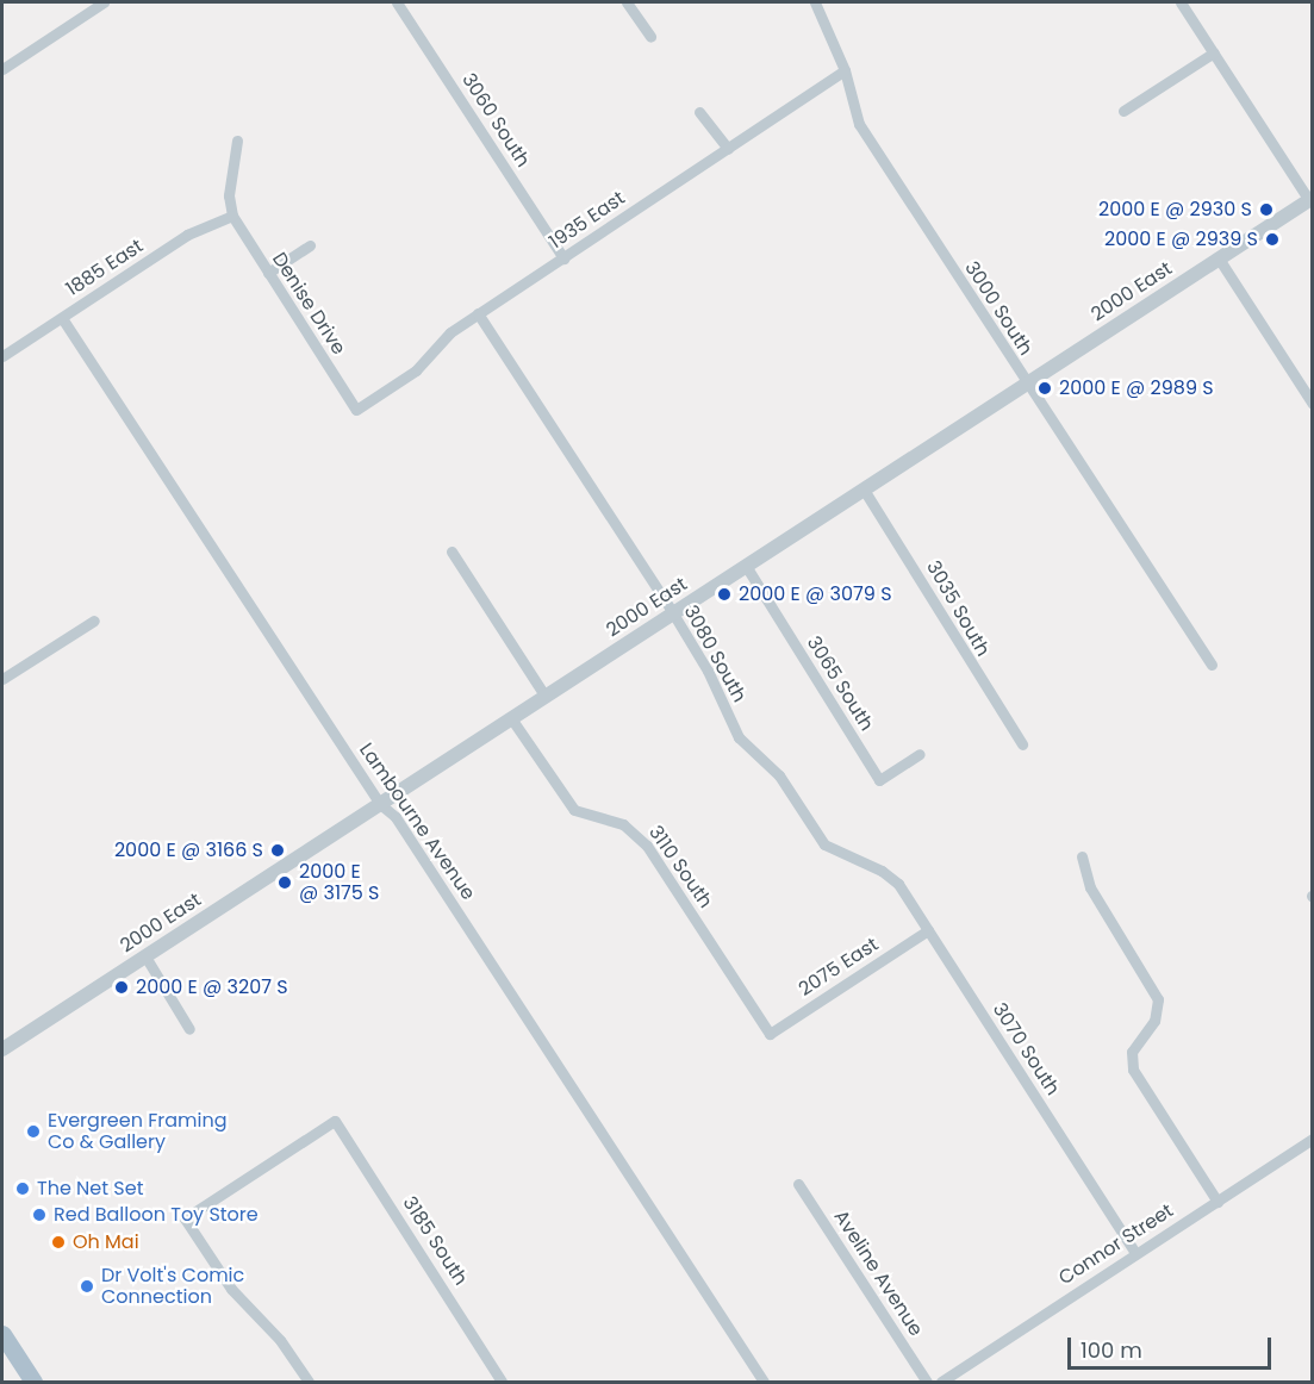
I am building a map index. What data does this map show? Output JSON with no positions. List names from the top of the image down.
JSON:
{
  "streets": {
    "street": [
      "3060 South",
      "1935 East",
      "1885 East",
      "2000 East",
      "Denise Drive",
      "3000 South",
      "3035 South",
      "3080 South",
      "3065 South",
      "Lambourne Avenue",
      "3110 South",
      "2075 East",
      "3070 South",
      "3185 South",
      "Connor Street",
      "Aveline Avenue"
    ]
  },
  "crossings": [
    ["3060 South", "1935 East"],
    ["1935 East", "Denise Drive"],
    ["1935 East", "3000 South"],
    ["1935 East", "3080 South"],
    ["1885 East", "Denise Drive"],
    ["1885 East", "Lambourne Avenue"],
    ["2000 East", "3000 South"],
    ["2000 East", "3035 South"],
    ["2000 East", "3080 South"],
    ["2000 East", "3065 South"],
    ["2000 East", "Lambourne Avenue"],
    ["2000 East", "3110 South"],
    ["3080 South", "3070 South"],
    ["3110 South", "2075 East"],
    ["2075 East", "3070 South"],
    ["3070 South", "Connor Street"]
  ],
  "places": [
    "2000 E @ 2930 S",
    "2000 E @ 2939 S",
    "2000 E @ 2989 S",
    "2000 E @ 3079 S",
    "2000 E @ 3166 S",
    "2000 E @ 3175 S",
    "2000 E @ 3207 S",
    "Evergreen Framing Co & Gallery",
    "The Net Set",
    "Red Balloon Toy Store",
    "Oh Mai",
    "Dr Volt's Comic Connection"
  ],
  "scale_bar": "100 m"
}
